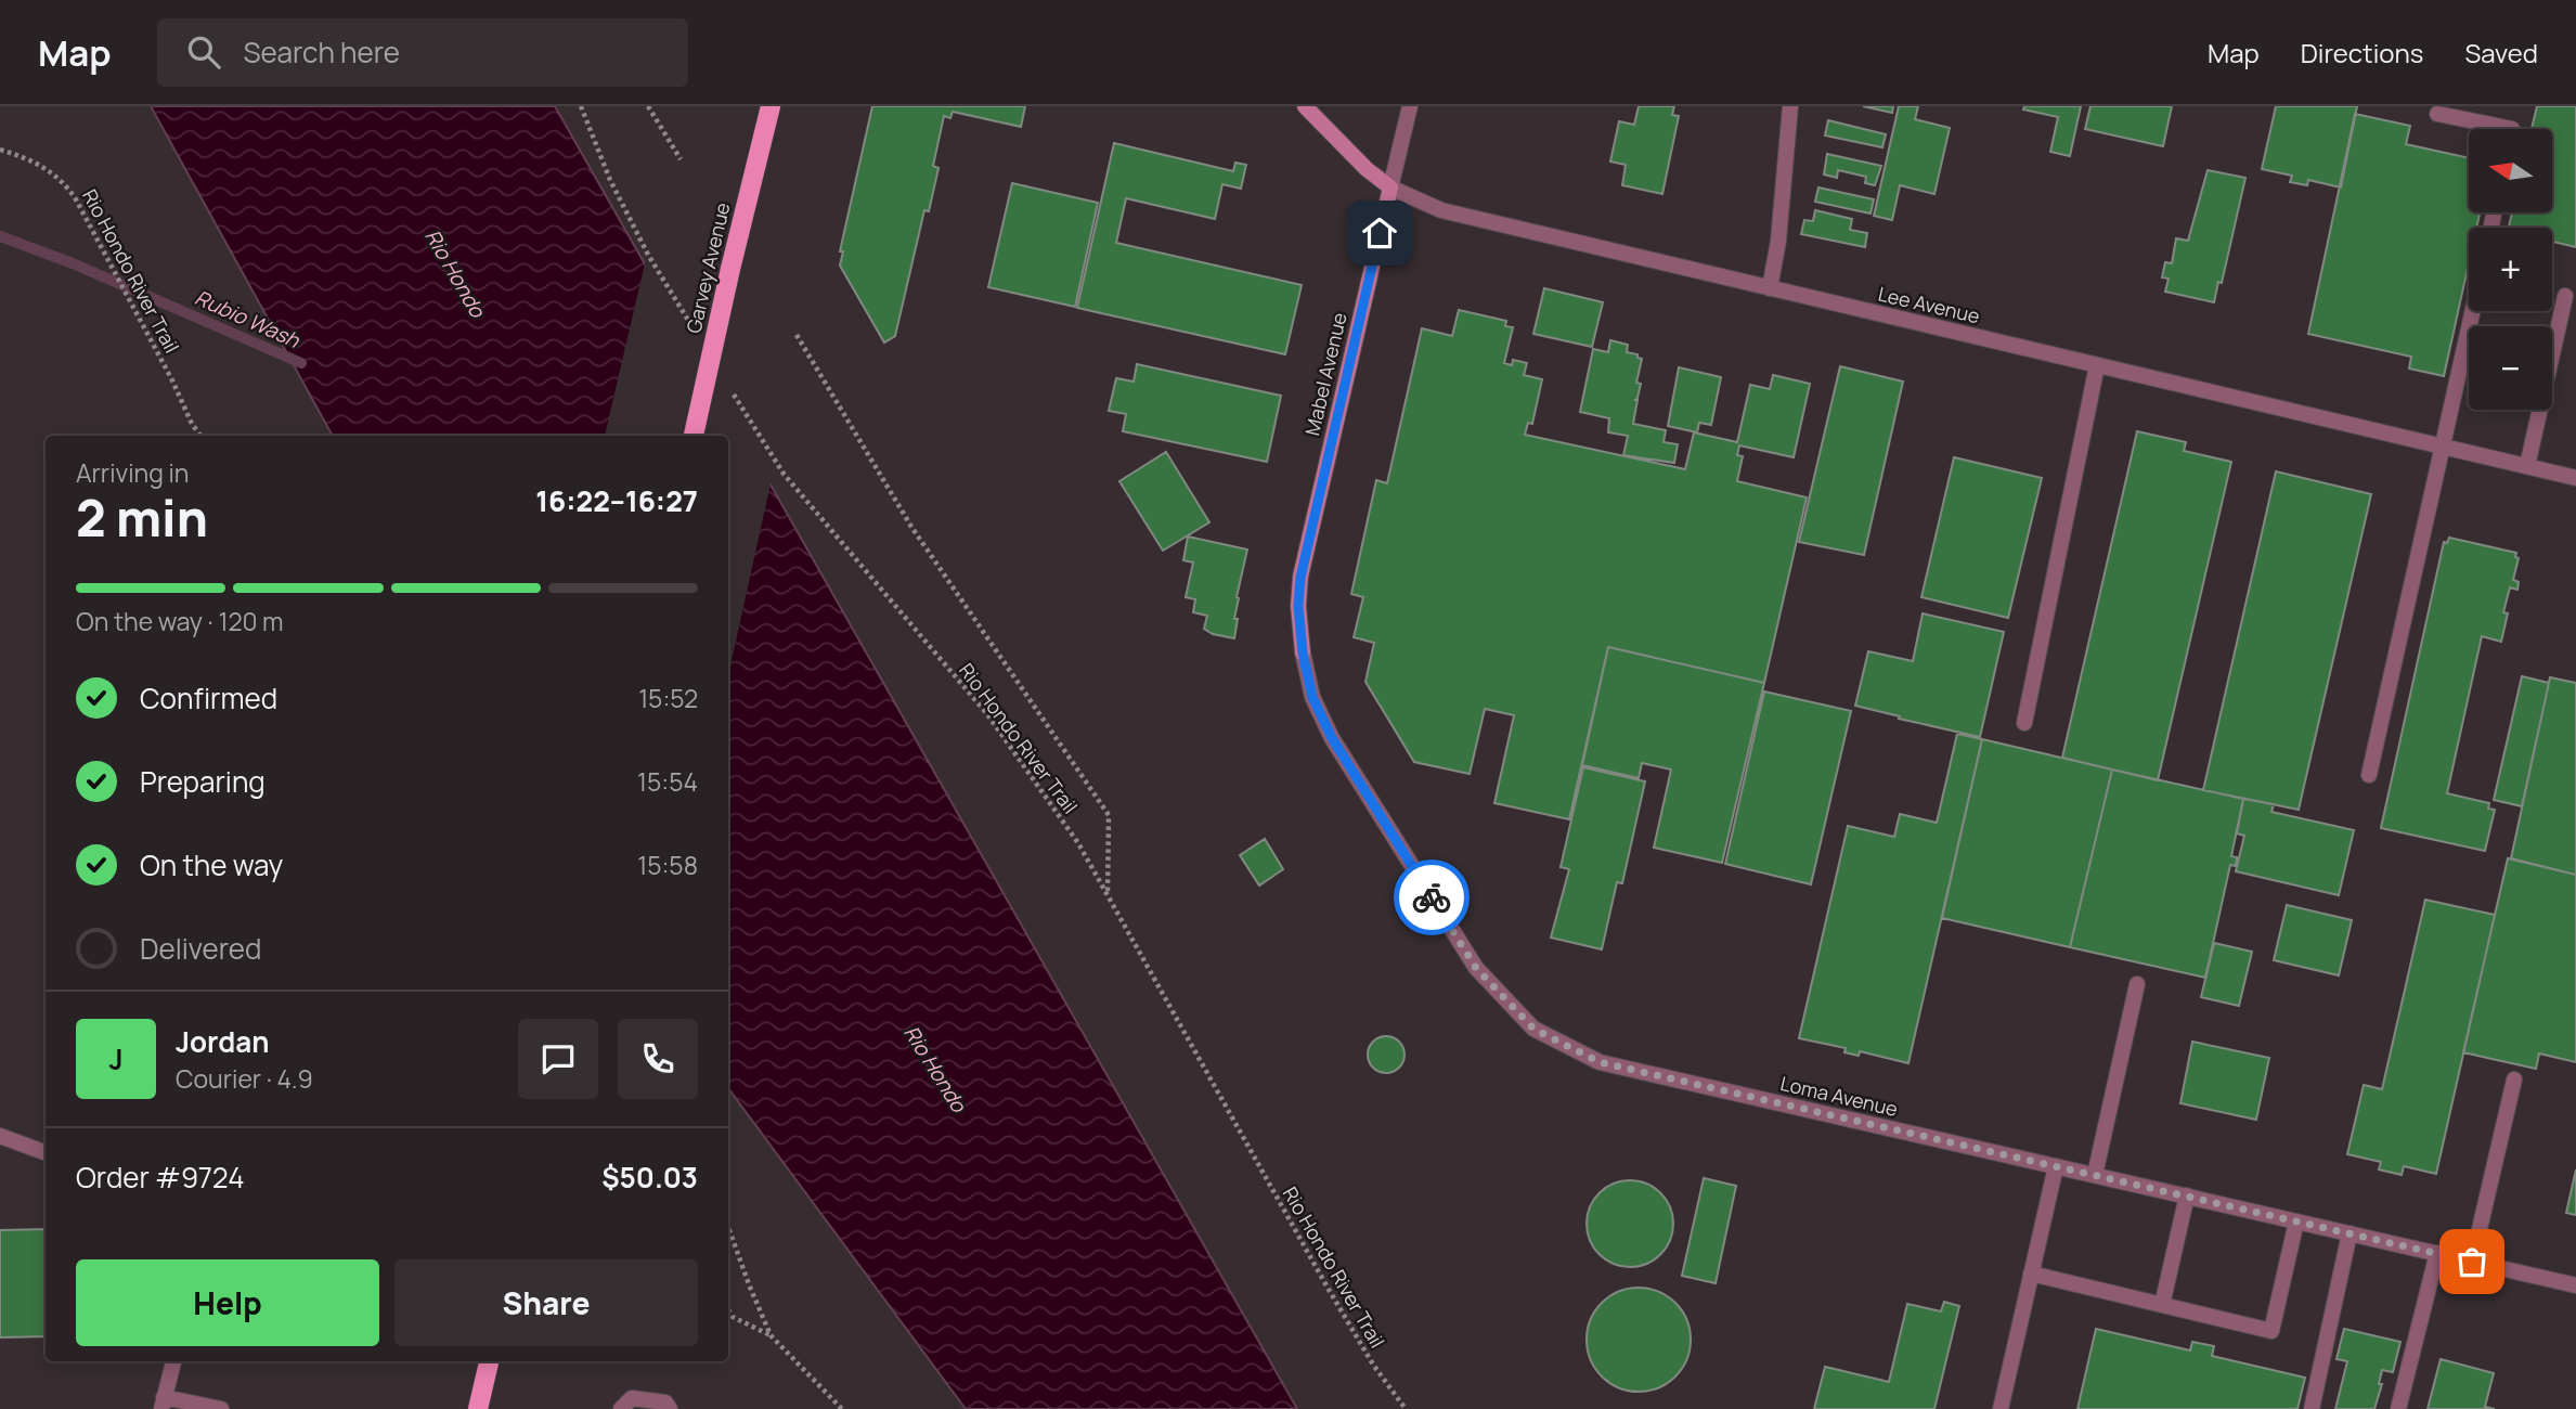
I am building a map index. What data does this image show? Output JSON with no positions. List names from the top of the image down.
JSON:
{
  "streets": {
    "main road": ["Garvey Avenue"],
    "street": ["Lee Avenue", "Mabel Avenue", "Loma Avenue"],
    "path": ["Rio Hondo River Trail"]
  },
  "crossings": [
    ["Lee Avenue", "Mabel Avenue"],
    ["Mabel Avenue", "Loma Avenue"]
  ],
  "water": ["Rio Hondo", "Rubio Wash"],
  "north": "left",
  "page": {
    "header": "Map",
    "search": "Search here",
    "nav": ["Map", "Directions", "Saved"],
    "map_buttons": ["+", "−"],
    "heading": ["2 min", "Arriving in", "16:22–16:27"],
    "panel": [
      "Jordan",
      "Courier · 4.9",
      "Order #9724",
      "$50.03"
    ],
    "bar": "On the way · 120 m",
    "list": [
      ["Confirmed", "15:52"],
      ["Preparing", "15:54"],
      ["On the way", "15:58"],
      "Delivered"
    ],
    "round": "J",
    "buttons": ["Help", "Share"]
  }
}
